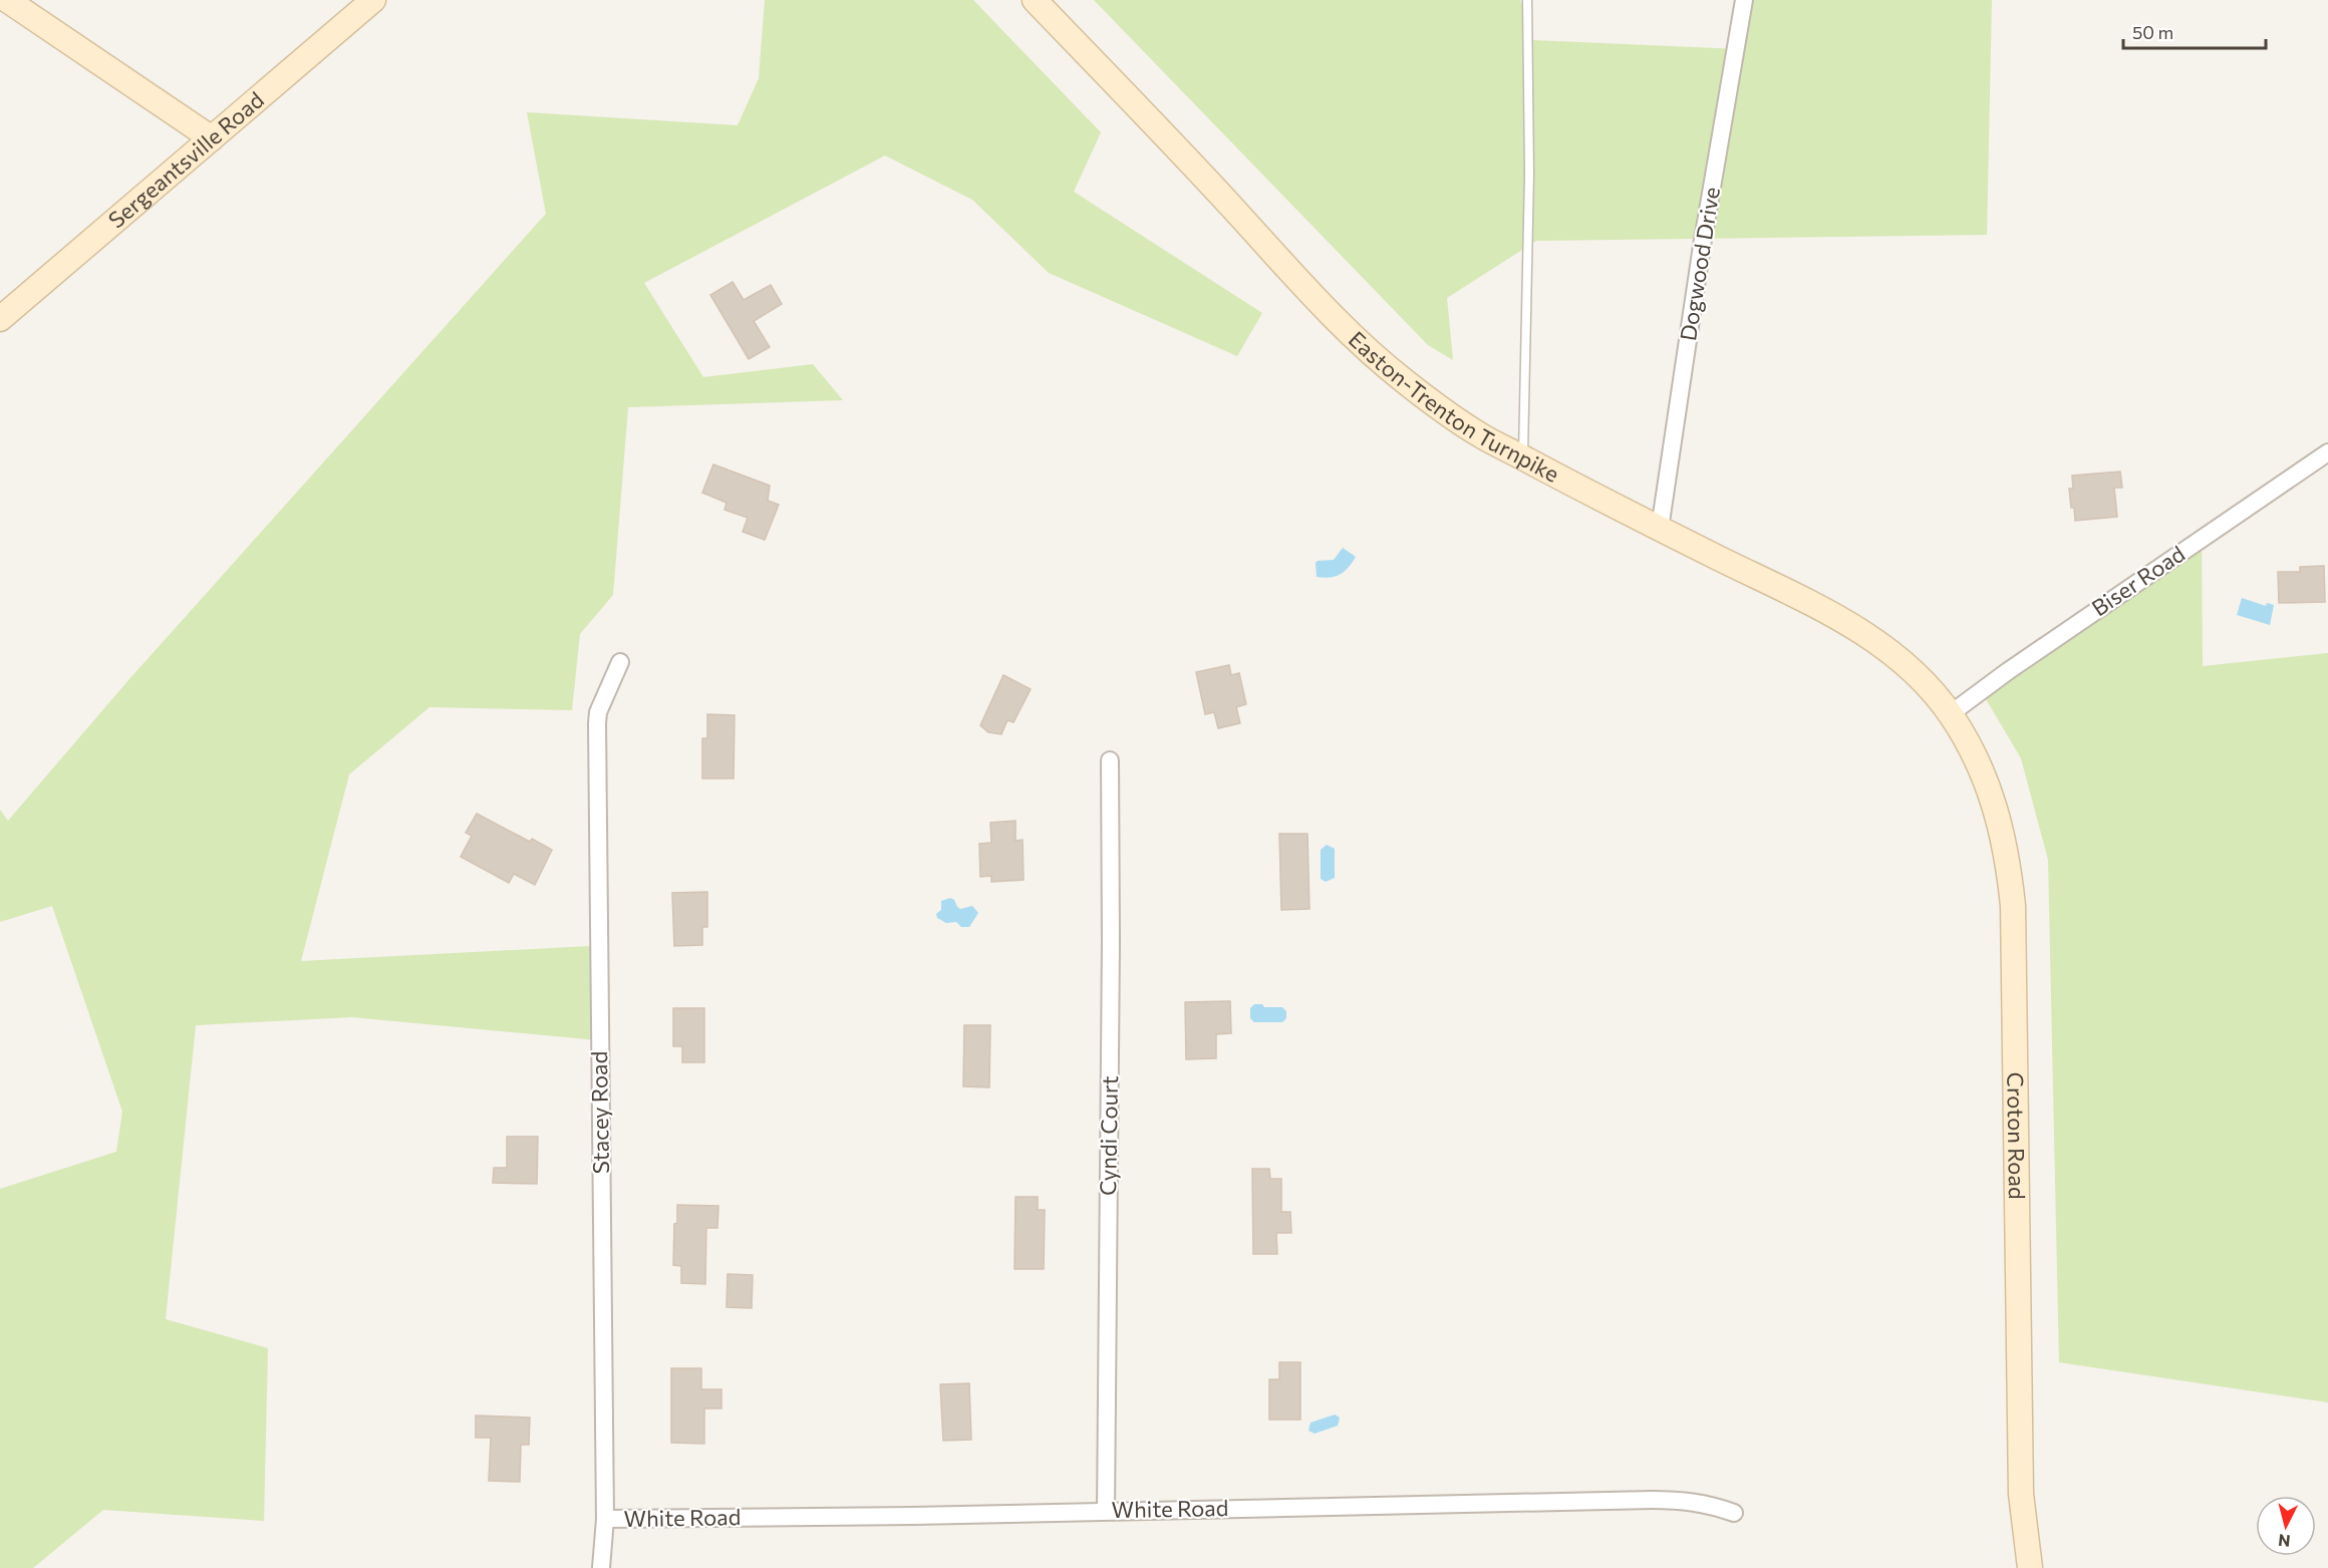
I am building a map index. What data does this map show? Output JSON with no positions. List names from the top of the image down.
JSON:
{
  "streets": {
    "main road": ["Sergeantsville Road", "Easton-Trenton Turnpike", "Croton Road"],
    "street": [
      "Dogwood Drive",
      "Biser Road",
      "Stacey Road",
      "Cyndi Court",
      "White Road"
    ]
  },
  "crossings": [
    ["Dogwood Drive", "Easton-Trenton Turnpike"],
    ["Easton-Trenton Turnpike", "Biser Road"],
    ["Easton-Trenton Turnpike", "Croton Road"],
    ["Biser Road", "Croton Road"],
    ["Stacey Road", "White Road"],
    ["Cyndi Court", "White Road"]
  ],
  "scale_bar": "50 m",
  "north": "bottom"
}
